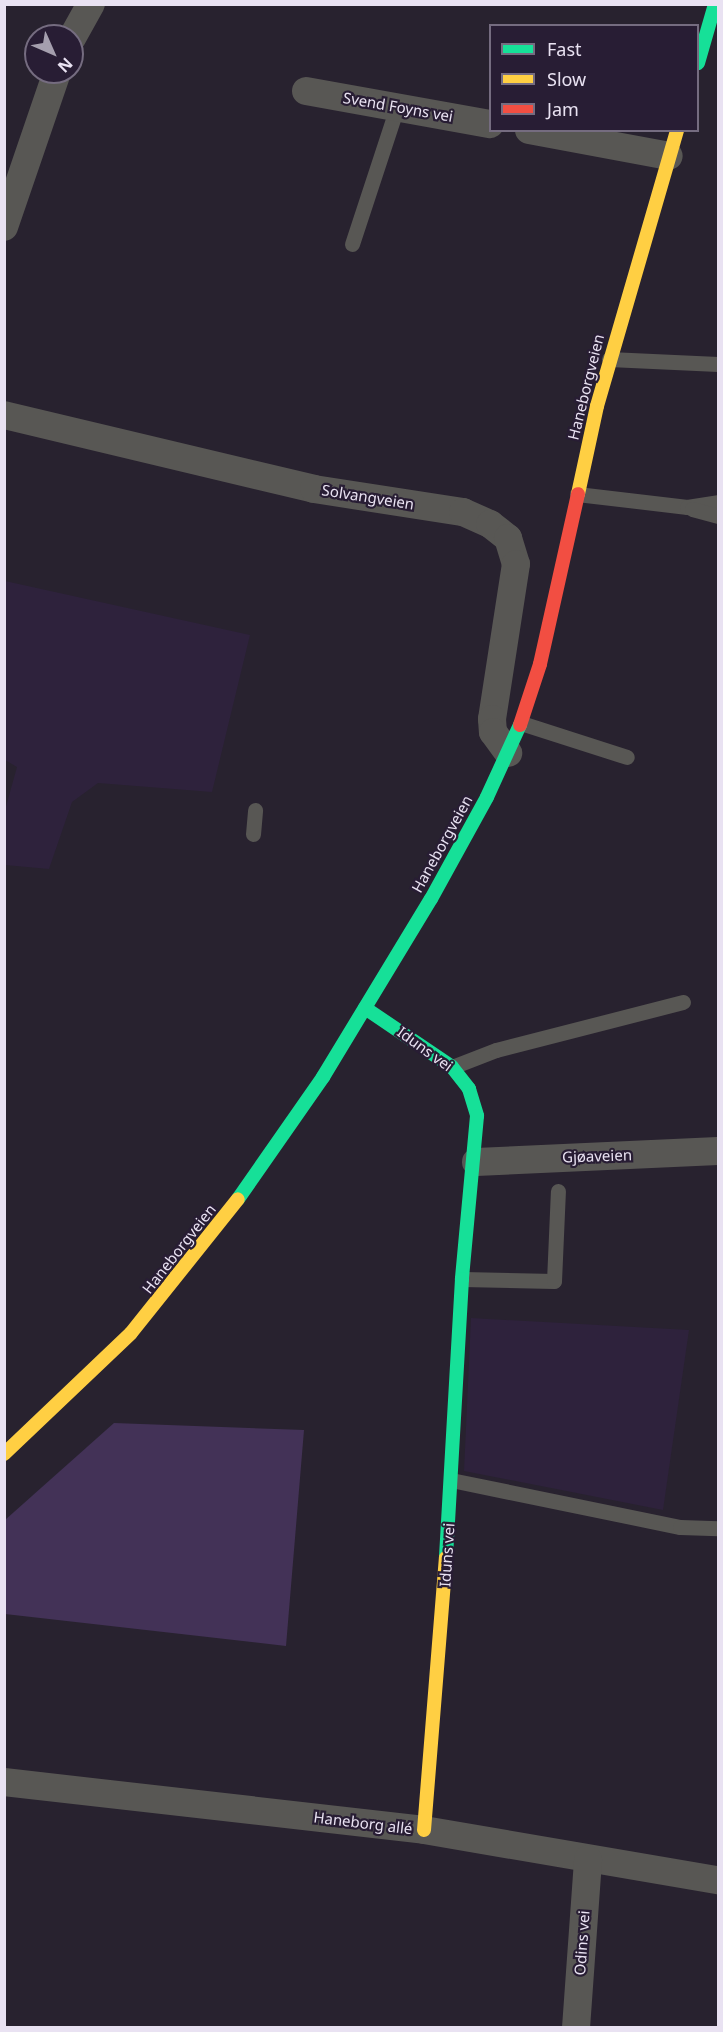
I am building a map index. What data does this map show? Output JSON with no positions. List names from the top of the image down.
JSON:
{
  "streets": {
    "street": [
      "Svend Foyns vei",
      "Haneborgveien",
      "Solvangveien",
      "Iduns vei",
      "Gjøaveien",
      "Haneborg allé",
      "Odins vei"
    ]
  },
  "crossings": [
    ["Haneborgveien", "Solvangveien"],
    ["Haneborgveien", "Iduns vei"],
    ["Iduns vei", "Gjøaveien"],
    ["Iduns vei", "Haneborg allé"],
    ["Haneborg allé", "Odins vei"]
  ],
  "legend": ["Fast", "Slow", "Jam"],
  "north": "bottom right"
}
